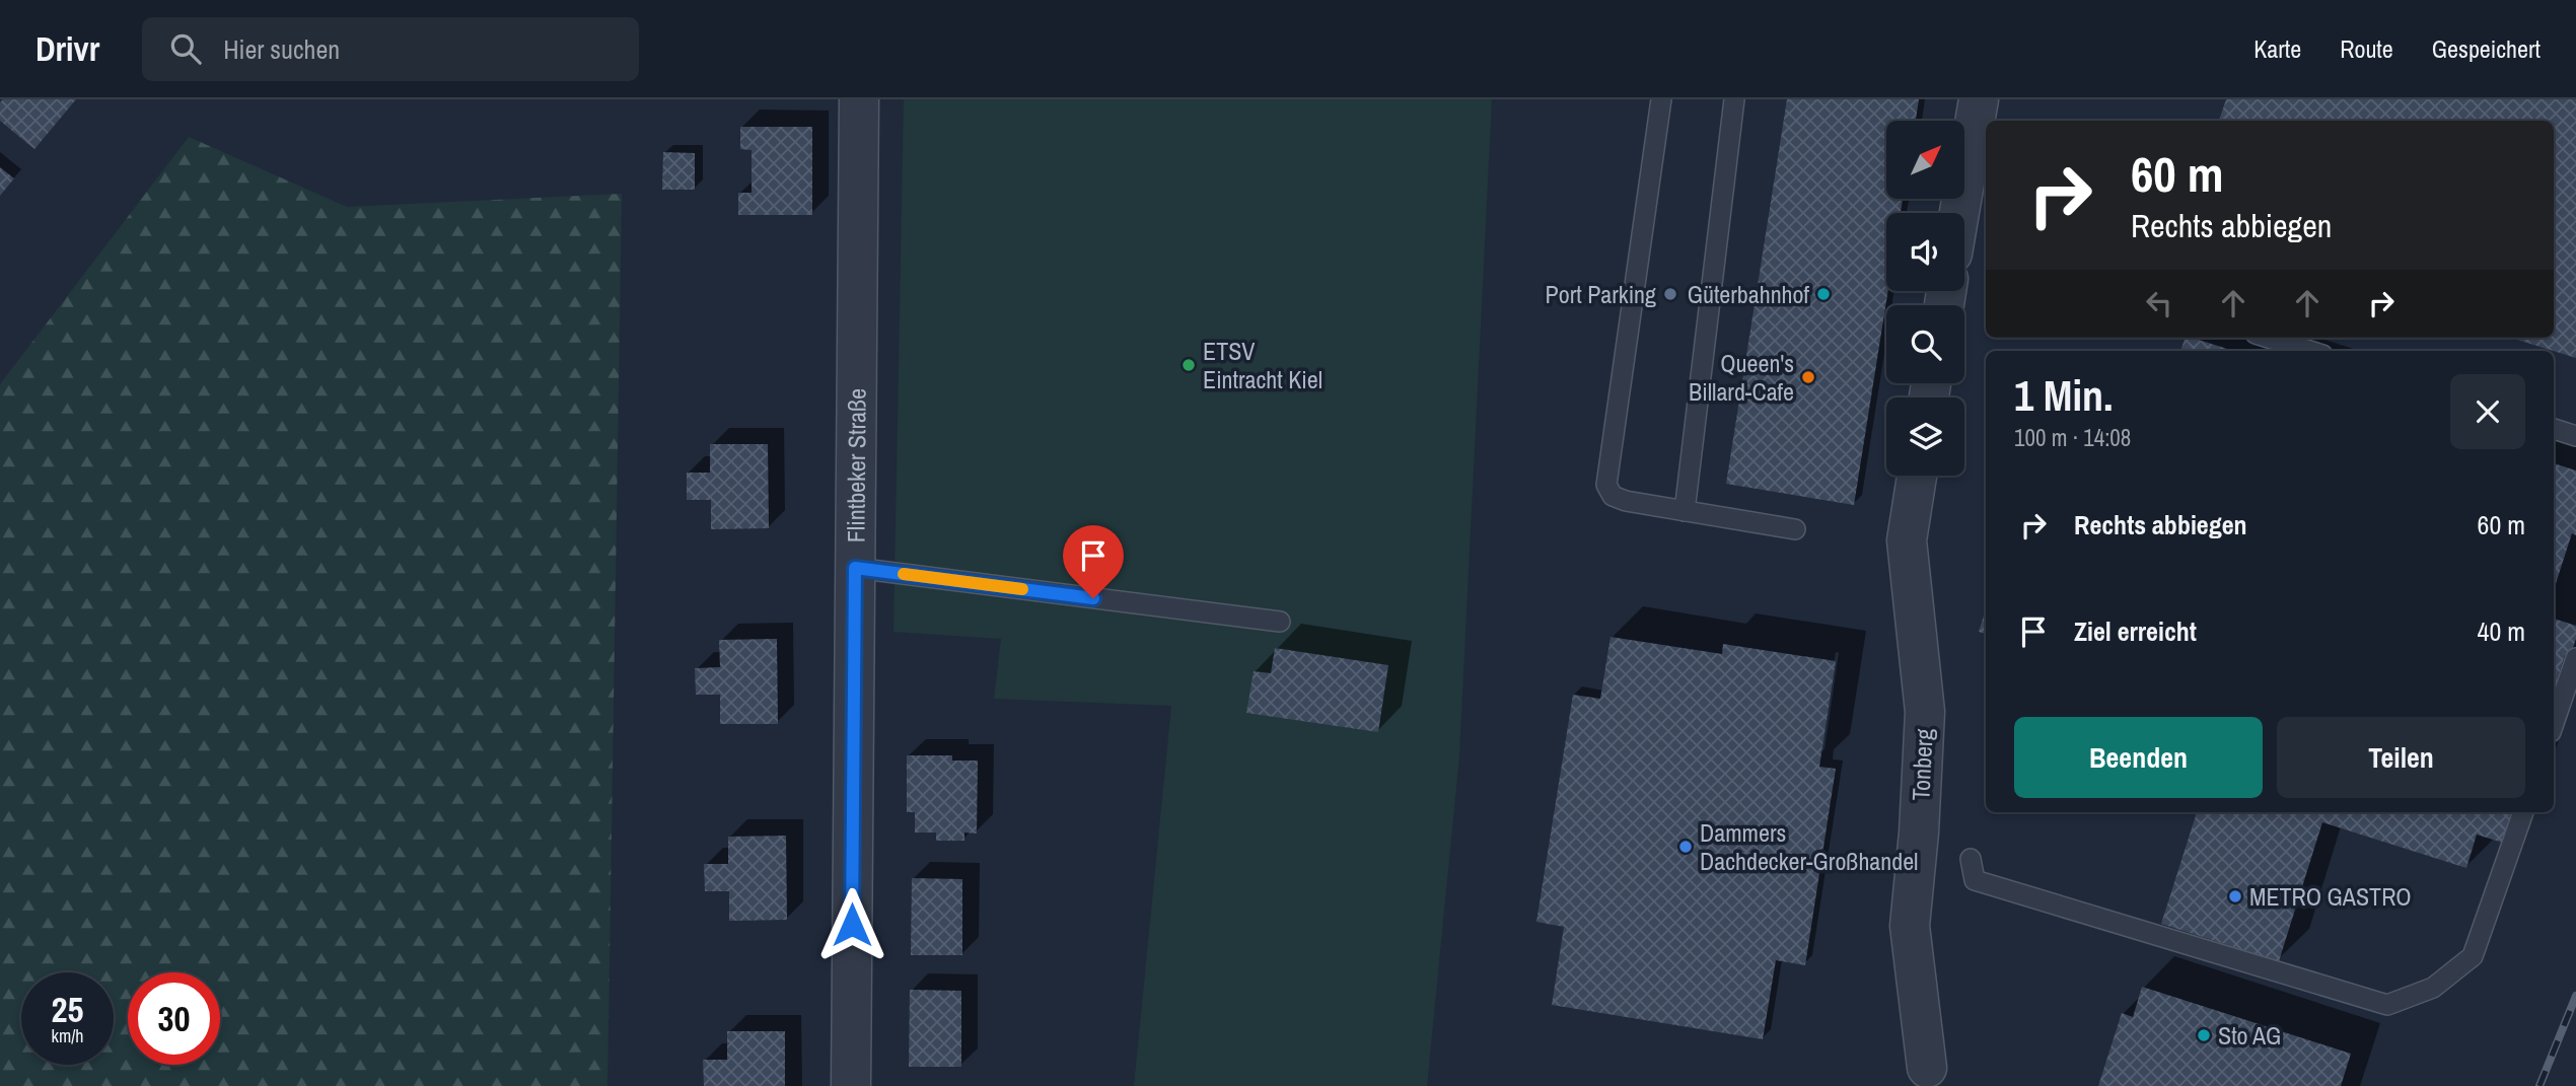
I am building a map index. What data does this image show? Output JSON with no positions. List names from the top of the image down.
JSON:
{
  "streets": {
    "street": ["Flintbeker Straße", "Tonberg"]
  },
  "places": [
    "Port Parking",
    "Güterbahnhof",
    "ETSV Eintracht Kiel",
    "Queen's Billard-Cafe",
    "Dammers Dachdecker-Großhandel",
    "METRO GASTRO",
    "Sto AG"
  ],
  "north": "top right",
  "page": {
    "header": "Drivr",
    "search": "Hier suchen",
    "nav": ["Karte", "Route", "Gespeichert"],
    "turn": ["60 m", "Rechts abbiegen"],
    "heading": ["1 Min.", "100 m · 14:08"],
    "list": [
      {
        "name": "Rechts abbiegen",
        "value": "60 m"
      },
      {
        "name": "Ziel erreicht",
        "value": "40 m"
      }
    ],
    "buttons": ["Beenden", "Teilen"],
    "speed": "25 km/h",
    "limit": "30"
  }
}
